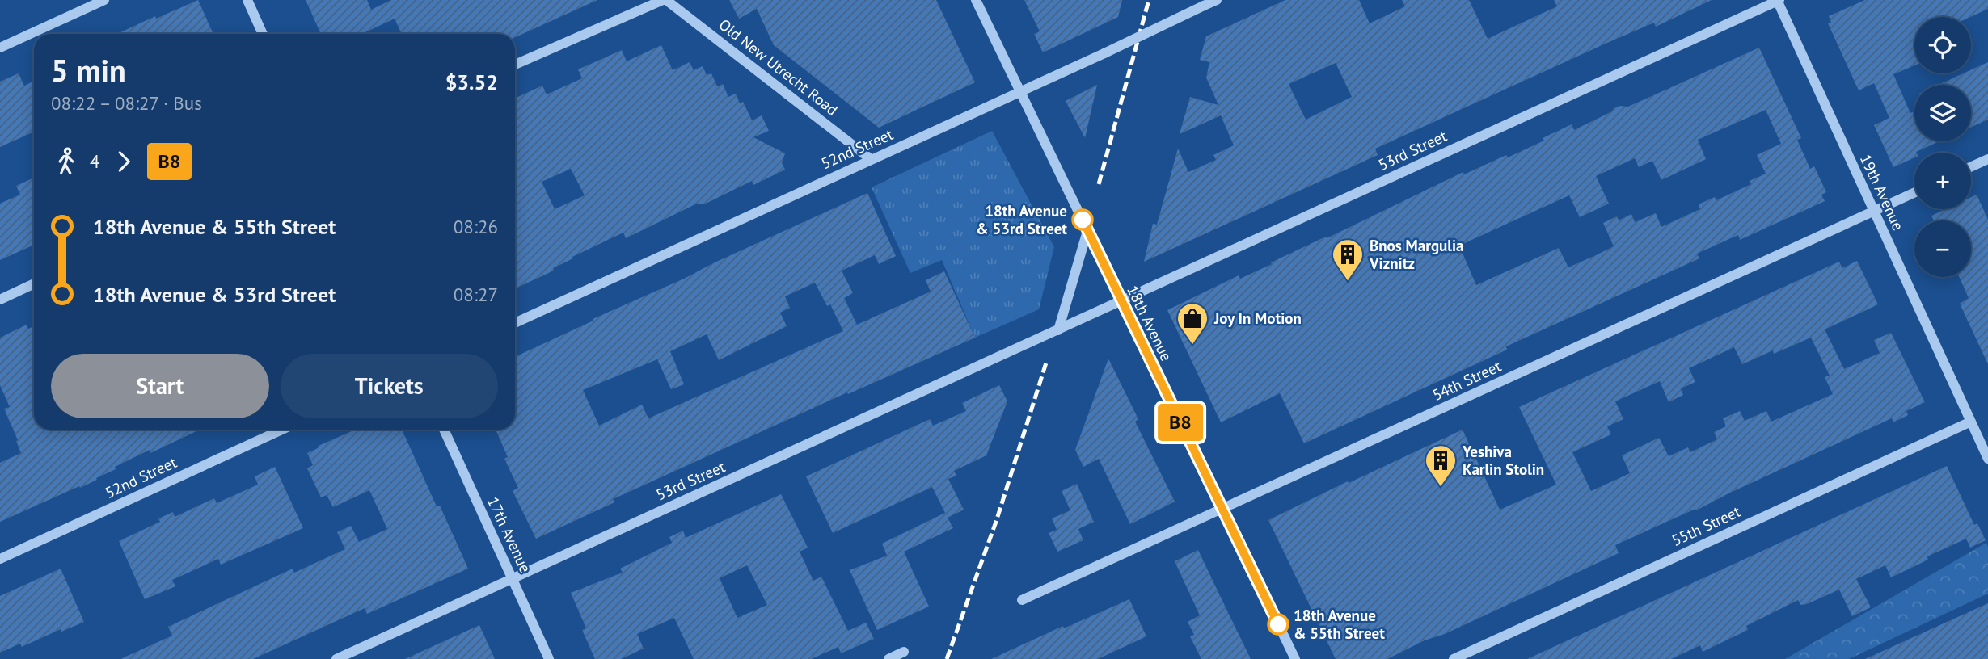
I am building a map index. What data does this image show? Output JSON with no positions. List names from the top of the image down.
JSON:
{
  "streets": {
    "street": [
      "Old New Utrecht Road",
      "52nd Street",
      "53rd Street",
      "19th Avenue",
      "18th Avenue",
      "54th Street",
      "55th Street",
      "17th Avenue"
    ]
  },
  "crossings": [
    ["Old New Utrecht Road", "52nd Street"],
    ["52nd Street", "18th Avenue"],
    ["53rd Street", "19th Avenue"],
    ["53rd Street", "18th Avenue"],
    ["53rd Street", "17th Avenue"],
    ["19th Avenue", "54th Street"],
    ["19th Avenue", "55th Street"],
    ["18th Avenue", "54th Street"]
  ],
  "places": {
    "other": ["18th Avenue & 53rd Street", "18th Avenue & 55th Street"],
    "building": ["Bnos Margulia Viznitz", "Yeshiva Karlin Stolin"],
    "shop": ["Joy In Motion"]
  },
  "lines": ["bus line B8"],
  "page": {
    "on_map": "B8",
    "map_buttons": ["+", "−"],
    "heading": ["5 min", "08:22 – 08:27 · Bus", "$3.52"],
    "legs": ["4", "B8"],
    "list": [
      {
        "name": "18th Avenue & 55th Street",
        "value": "08:26"
      },
      {
        "name": "18th Avenue & 53rd Street",
        "value": "08:27"
      }
    ],
    "buttons": ["Start", "Tickets"]
  }
}
